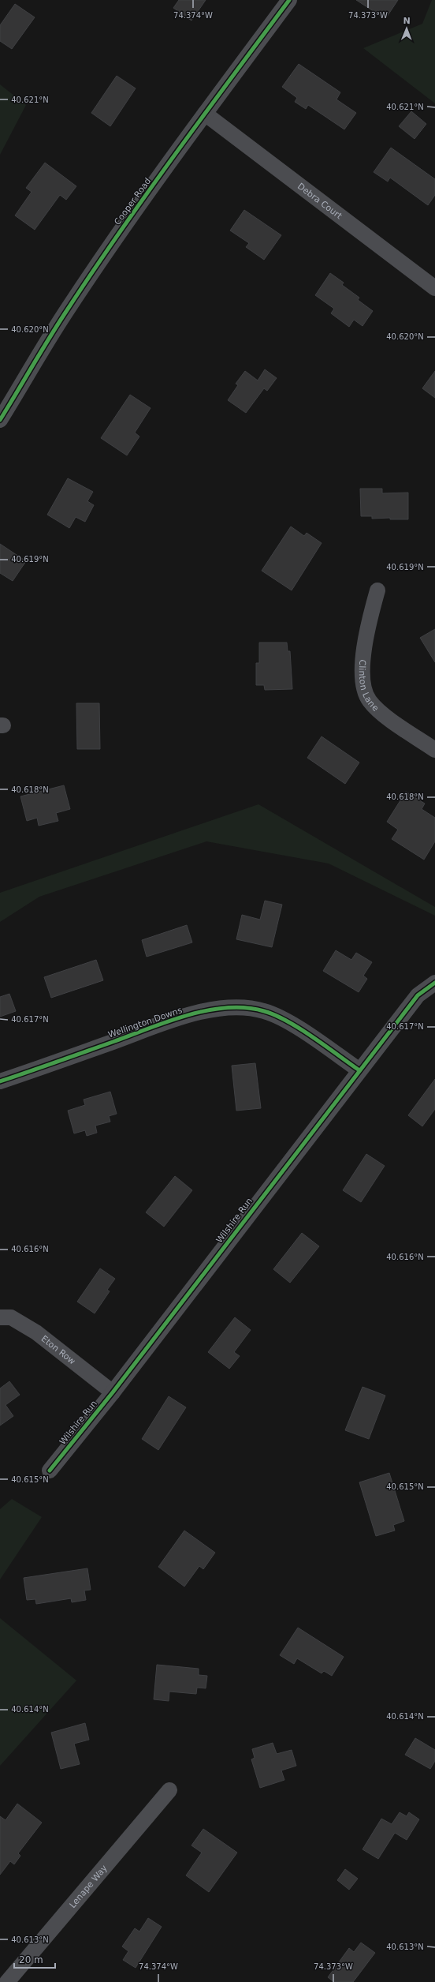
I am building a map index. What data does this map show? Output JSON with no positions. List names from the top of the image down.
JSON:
{
  "streets": {
    "street": [
      "Debra Court",
      "Cooper Road",
      "Clinton Lane",
      "Wellington Downs",
      "Wilshire Run",
      "Eton Row",
      "Lenape Way"
    ]
  },
  "crossings": [
    ["Debra Court", "Cooper Road"],
    ["Wellington Downs", "Wilshire Run"],
    ["Wilshire Run", "Eton Row"]
  ],
  "scale_bar": "20 m",
  "north": "top",
  "coordinates": [
    "74.374°W",
    "74.373°W",
    "40.621°N",
    "40.620°N",
    "40.619°N",
    "40.618°N",
    "40.617°N",
    "40.616°N",
    "40.615°N",
    "40.614°N",
    "40.613°N"
  ]
}
